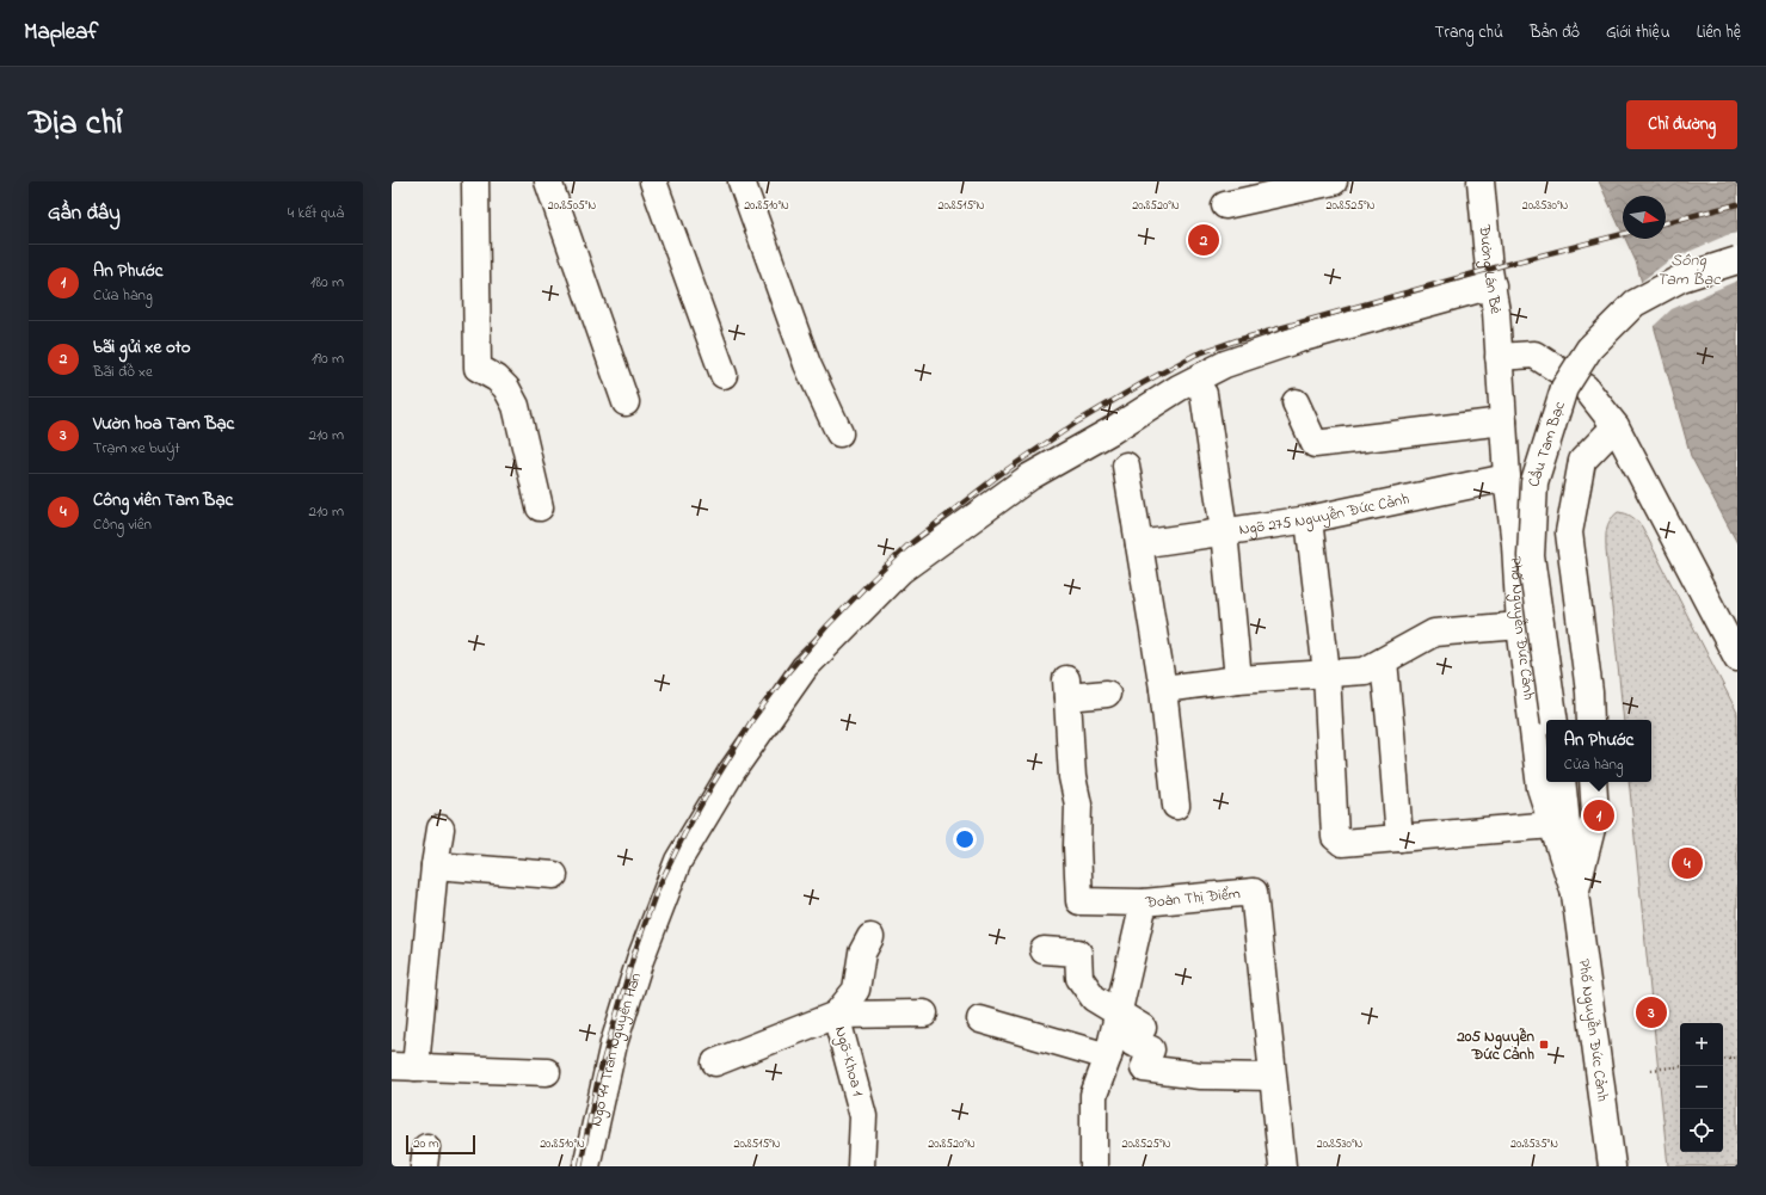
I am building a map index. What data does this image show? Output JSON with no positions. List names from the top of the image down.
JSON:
{
  "streets": {
    "main road": [
      "Đường Lán Bè",
      "Cầu Tam Bạc",
      "Ngõ 275 Nguyễn Đức Cảnh",
      "Phố Nguyễn Đức Cảnh",
      "Đoàn Thị Điểm",
      "Ngõ 44 Trần Nguyên Hãn",
      "Ngõ-Khoa 1"
    ]
  },
  "crossings": [
    ["Đường Lán Bè", "Phố Nguyễn Đức Cảnh"],
    ["Đường Lán Bè", "Ngõ 44 Trần Nguyên Hãn"],
    ["Ngõ 275 Nguyễn Đức Cảnh", "Phố Nguyễn Đức Cảnh"]
  ],
  "water": ["Sông Tam Bạc"],
  "places": {
    "transit": ["205 Nguyễn Đức Cảnh"]
  },
  "scale_bar": "20 m",
  "north": "right",
  "page": {
    "header": "Mapleaf",
    "nav": [
      "Trang chủ",
      "Bản đồ",
      "Giới thiệu",
      "Liên hệ"
    ],
    "title": "Địa chỉ",
    "buttons": "Chỉ đường",
    "heading": ["Gần đây", "4 kết quả"],
    "pins": [
      "2",
      "1",
      "4",
      "3"
    ],
    "list": [
      {
        "mark": "1",
        "name": "An Phước",
        "note": "Cửa hàng",
        "value": "180 m"
      },
      {
        "mark": "2",
        "name": "bãi gửi xe oto",
        "note": "Bãi đỗ xe",
        "value": "190 m"
      },
      {
        "mark": "3",
        "name": "Vườn hoa Tam Bạc",
        "note": "Trạm xe buýt",
        "value": "210 m"
      },
      {
        "mark": "4",
        "name": "Công viên Tam Bạc",
        "note": "Công viên",
        "value": "210 m"
      }
    ],
    "popup": ["An Phước", "Cửa hàng"],
    "map_buttons": ["+", "−"],
    "scale": "20 m"
  },
  "coordinates": [
    "20.8505°N",
    "20.8510°N",
    "20.8515°N",
    "20.8520°N",
    "20.8525°N",
    "20.8530°N",
    "20.8535°N"
  ]
}
